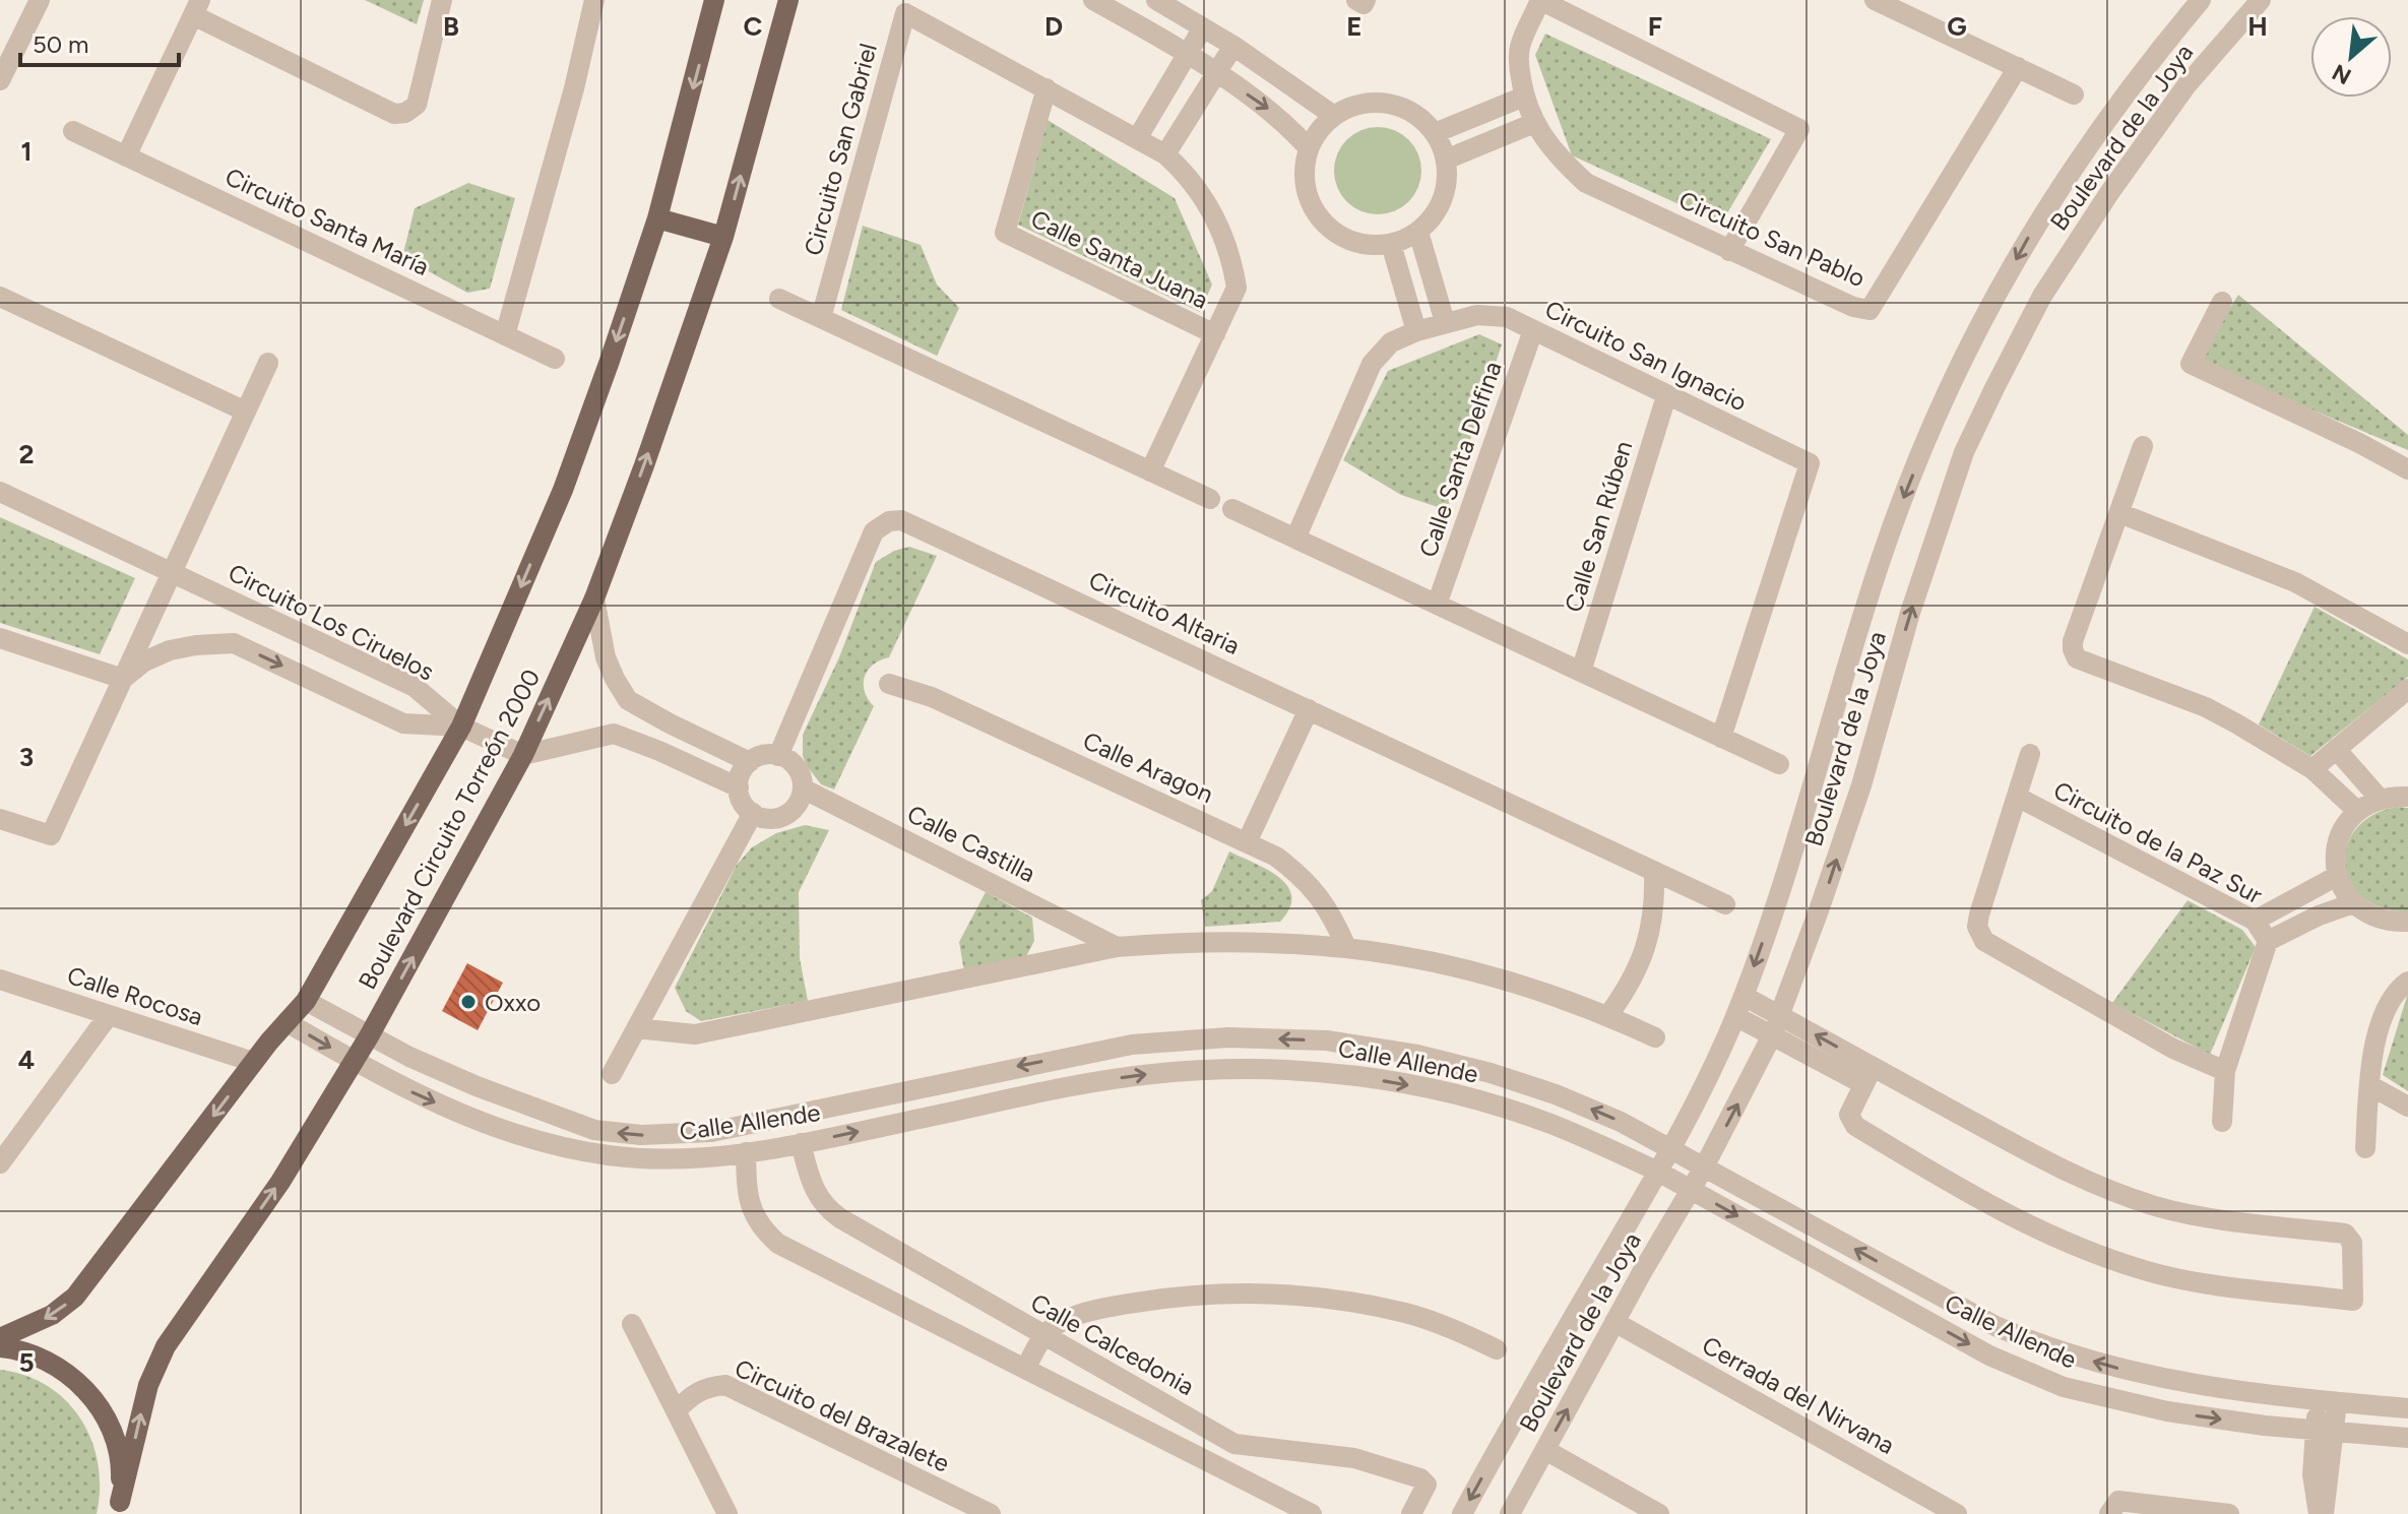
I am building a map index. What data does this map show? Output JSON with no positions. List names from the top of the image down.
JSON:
{
  "streets": {
    "main road": ["Boulevard Circuito Torreón 2000"],
    "street": [
      "Boulevard de la Joya",
      "Circuito San Gabriel",
      "Circuito Santa María",
      "Circuito San Pablo",
      "Calle Santa Juana",
      "Circuito San Ignacio",
      "Calle Santa Delfina",
      "Calle San Rúben",
      "Circuito Altaria",
      "Circuito Los Ciruelos",
      "Calle Aragon",
      "Circuito de la Paz Sur",
      "Calle Castilla",
      "Calle Rocosa",
      "Calle Allende",
      "Calle Calcedonia",
      "Cerrada del Nirvana",
      "Circuito del Brazalete"
    ]
  },
  "crossings": [
    ["Boulevard de la Joya", "Calle Allende"],
    ["Boulevard de la Joya", "Cerrada del Nirvana"],
    ["Circuito San Gabriel", "Calle Santa Juana"],
    ["Circuito San Ignacio", "Calle Santa Delfina"],
    ["Circuito San Ignacio", "Calle San Rúben"],
    ["Circuito Altaria", "Calle Castilla"],
    ["Circuito Los Ciruelos", "Boulevard Circuito Torreón 2000"],
    ["Boulevard Circuito Torreón 2000", "Calle Rocosa"],
    ["Boulevard Circuito Torreón 2000", "Calle Allende"],
    ["Calle Allende", "Calle Calcedonia"]
  ],
  "places": ["Oxxo"],
  "scale_bar": "50 m",
  "north": "bottom left",
  "grid": {
    "columns": [
      "B",
      "C",
      "D",
      "E",
      "F",
      "G",
      "H"
    ],
    "rows": [
      "1",
      "2",
      "3",
      "4",
      "5"
    ]
  }
}
